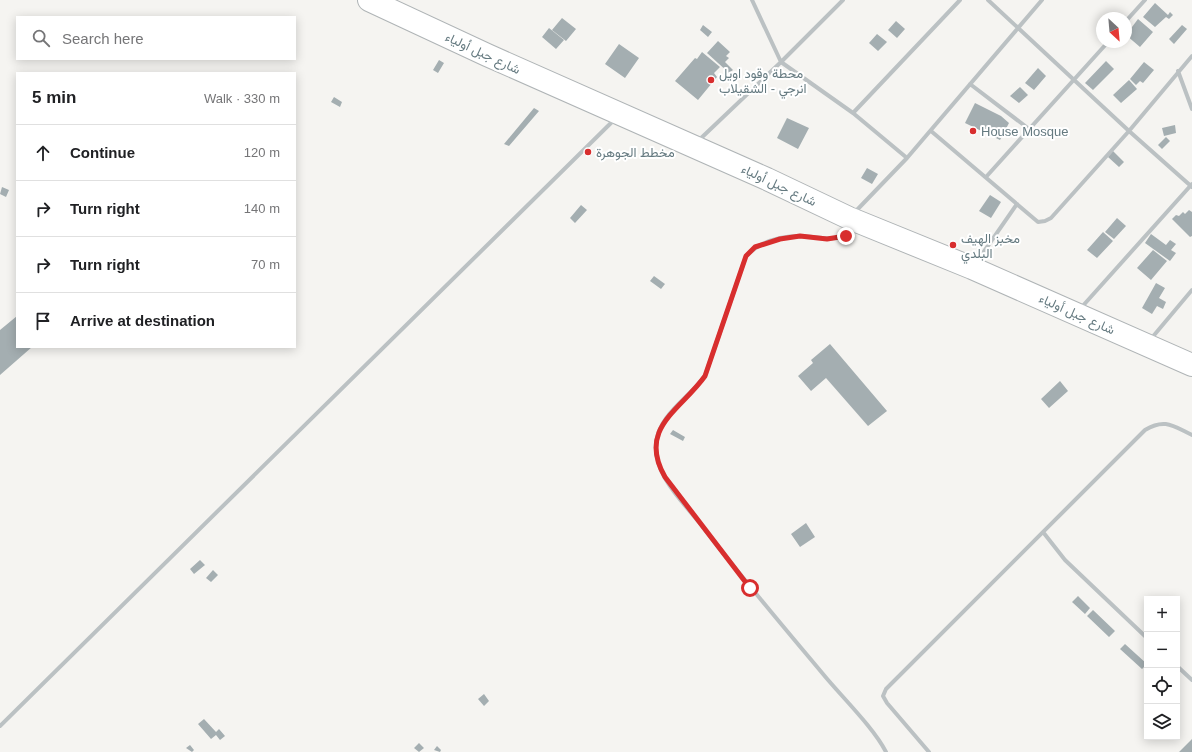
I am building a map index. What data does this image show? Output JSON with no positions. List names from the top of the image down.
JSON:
{
  "streets": {
    "highway": ["شارع جبل أولياء"]
  },
  "places": [
    "محطة وقود اويل انرجي - الشقيلاب",
    "House Mosque",
    "مخطط الجوهرة",
    "مخبز الهيف البلدي"
  ],
  "north": "bottom right",
  "page": {
    "search": "Search here",
    "heading": ["5 min", "Walk · 330 m"],
    "list": [
      ["Continue", "120 m"],
      ["Turn right", "140 m"],
      ["Turn right", "70 m"],
      "Arrive at destination"
    ],
    "map_buttons": ["+", "−"]
  }
}
